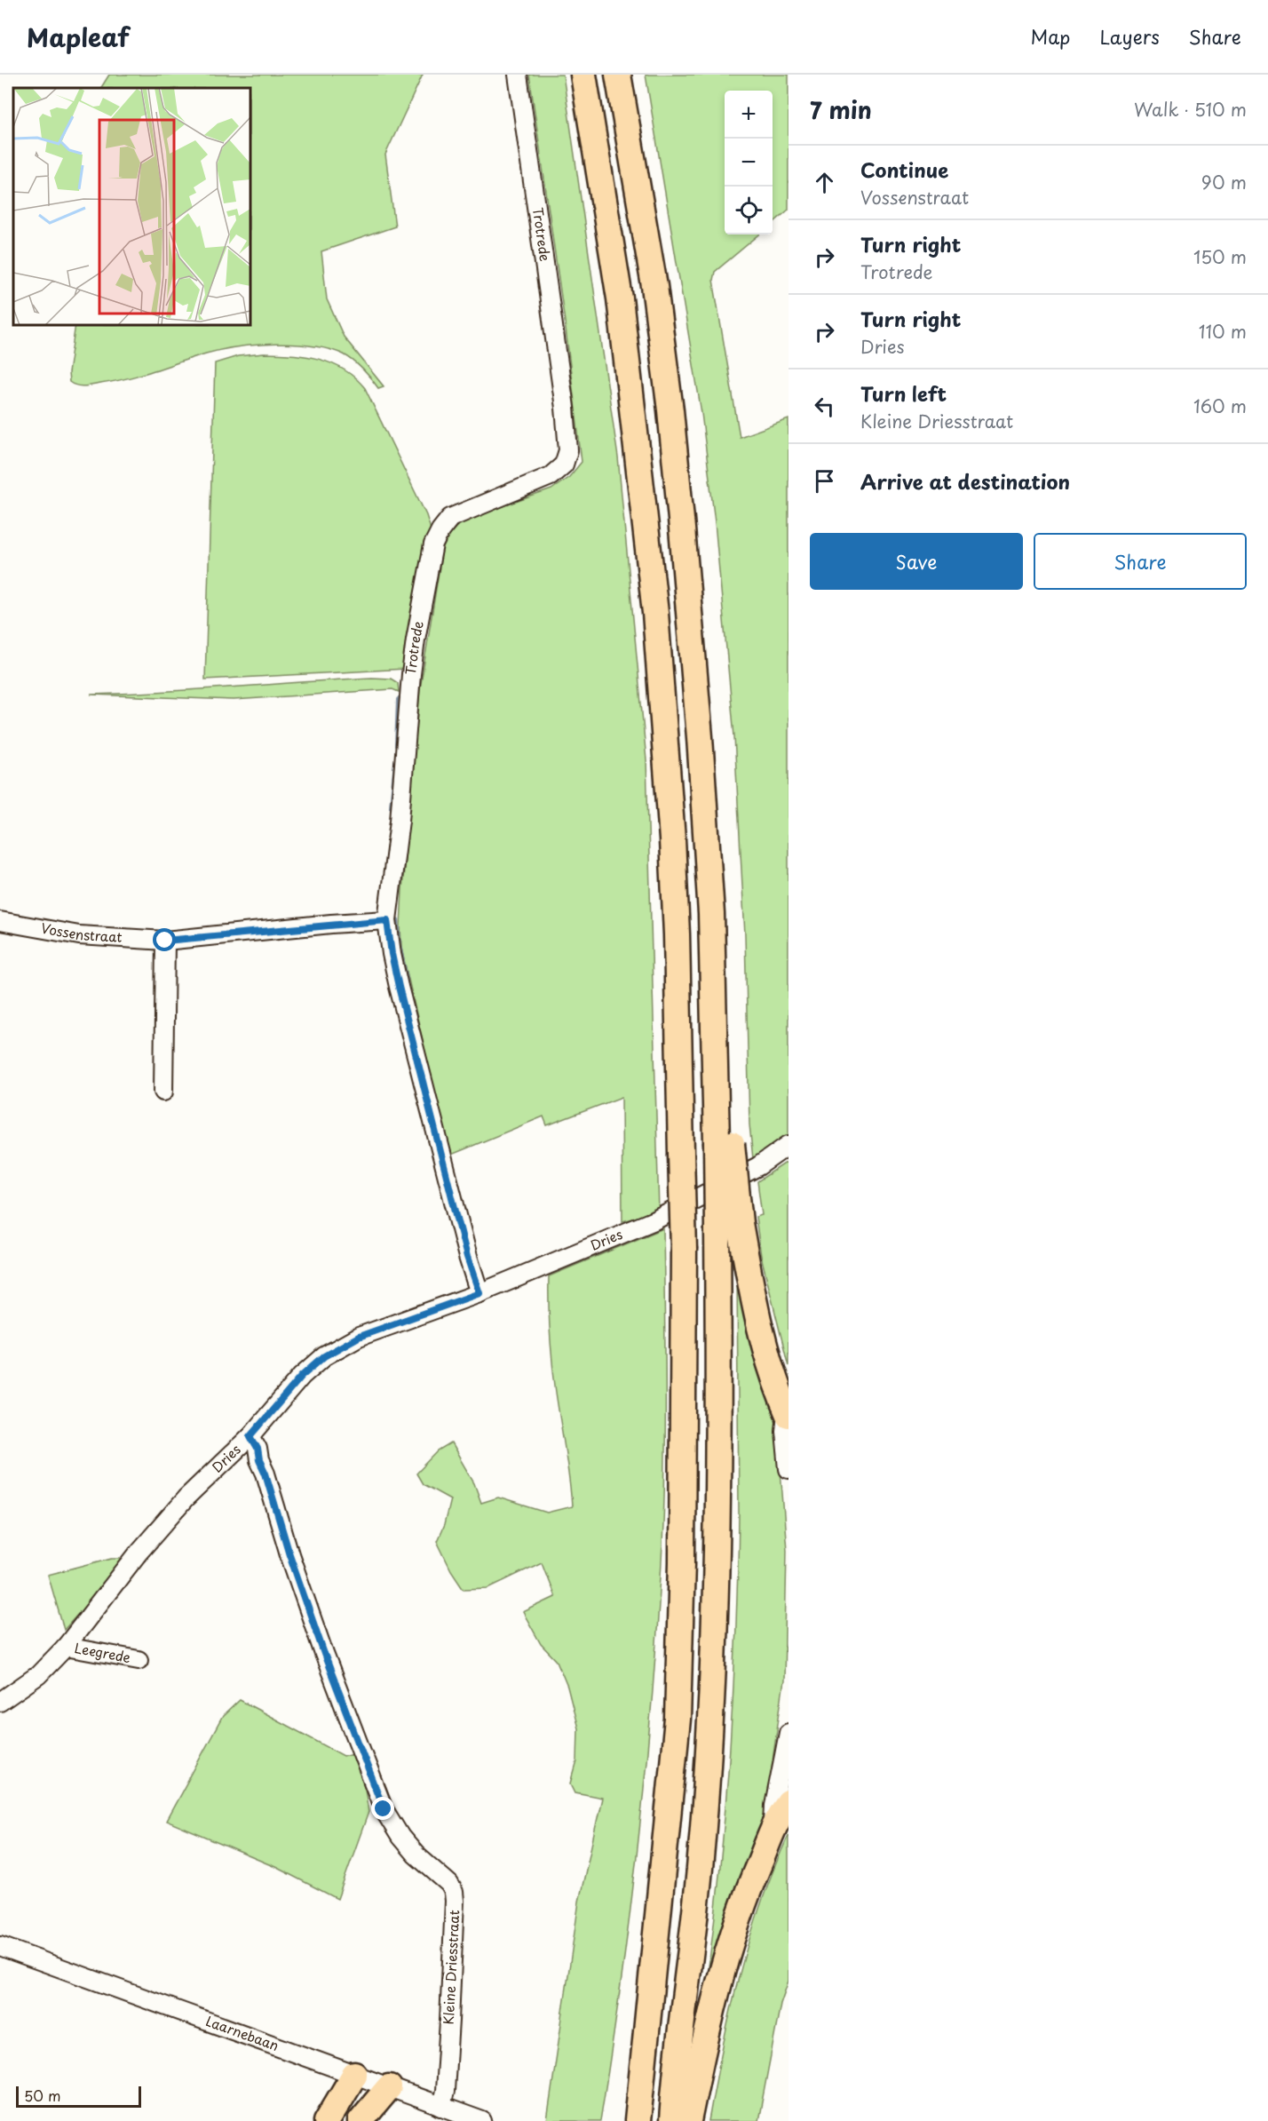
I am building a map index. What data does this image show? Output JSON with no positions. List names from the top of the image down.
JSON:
{
  "streets": {
    "street": [
      "Trotrede",
      "Vossenstraat",
      "Dries",
      "Leegrede",
      "Kleine Driesstraat",
      "Laarnebaan"
    ]
  },
  "crossings": [
    ["Trotrede", "Vossenstraat"],
    ["Trotrede", "Dries"],
    ["Dries", "Leegrede"],
    ["Dries", "Kleine Driesstraat"],
    ["Kleine Driesstraat", "Laarnebaan"]
  ],
  "scale_bar": "50 m",
  "page": {
    "header": "Mapleaf",
    "nav": ["Map", "Layers", "Share"],
    "heading": ["7 min", "Walk · 510 m"],
    "map_buttons": ["+", "−"],
    "list": [
      ["Continue", "Vossenstraat", "90 m"],
      ["Turn right", "Trotrede", "150 m"],
      ["Turn right", "Dries", "110 m"],
      ["Turn left", "Kleine Driesstraat", "160 m"],
      "Arrive at destination"
    ],
    "buttons": ["Save", "Share"],
    "scale": "50 m"
  }
}
